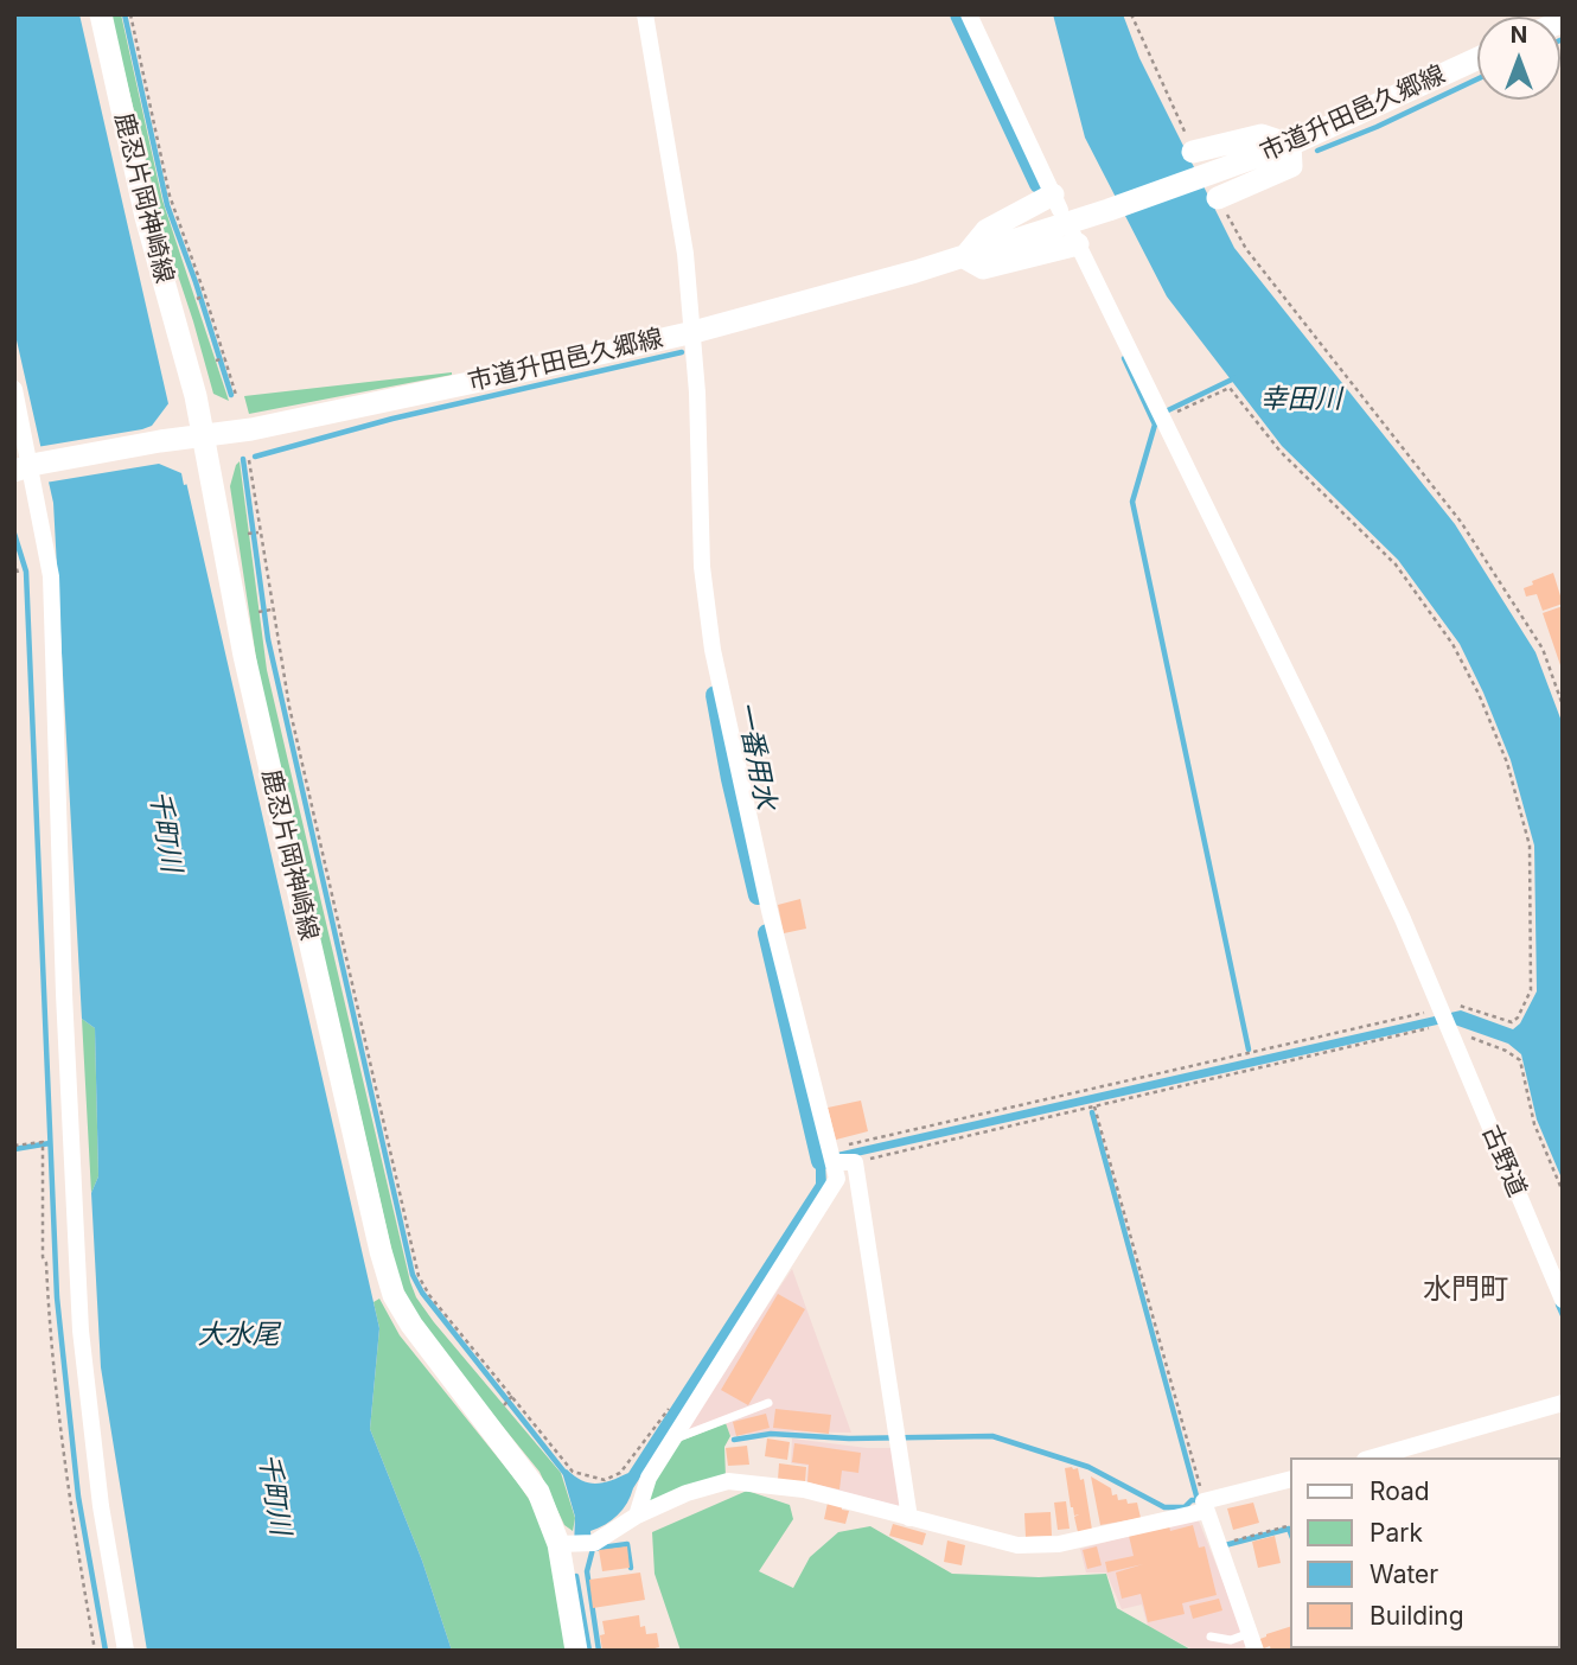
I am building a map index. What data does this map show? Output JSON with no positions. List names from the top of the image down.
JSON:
{
  "streets": {
    "street": ["市道升田邑久郷線", "鹿忍片岡神崎線", "古野道"]
  },
  "crossings": [
    ["市道升田邑久郷線", "鹿忍片岡神崎線"]
  ],
  "districts": ["水門町"],
  "water": [
    "幸田川",
    "一番用水",
    "千町川",
    "大水尾"
  ],
  "legend": [
    "Road",
    "Park",
    "Water",
    "Building"
  ],
  "north": "top"
}
